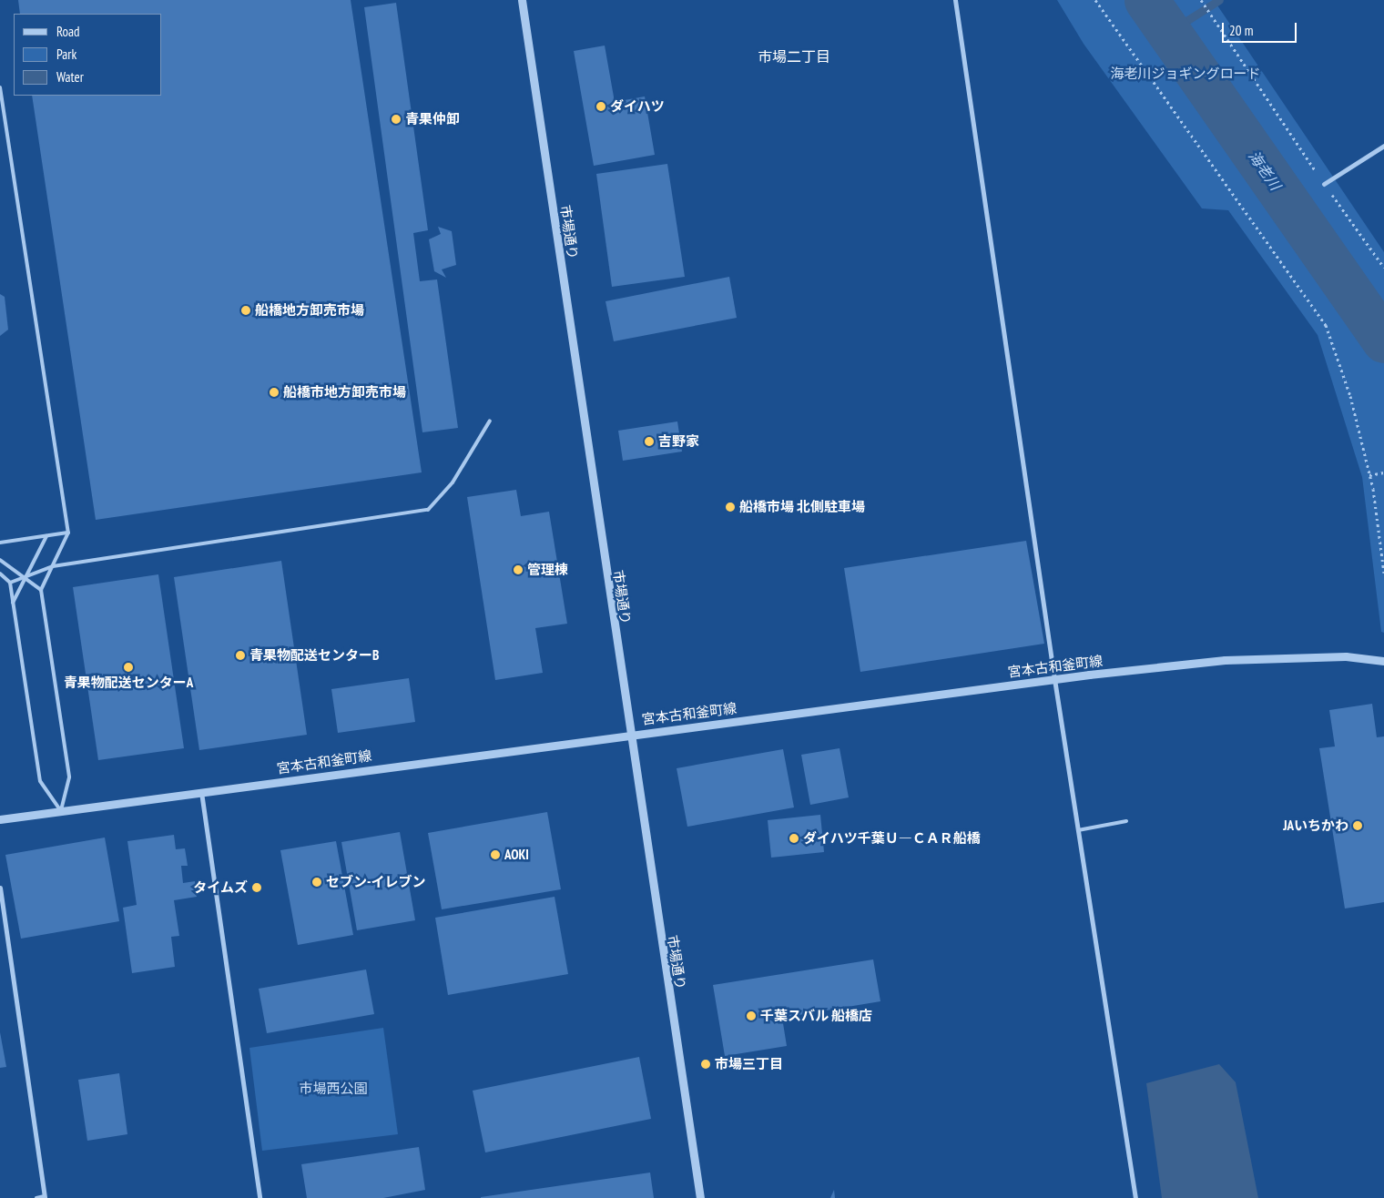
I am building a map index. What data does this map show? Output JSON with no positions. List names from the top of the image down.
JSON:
{
  "streets": {
    "street": ["市場通り", "宮本古和釜町線"]
  },
  "crossings": [
    ["市場通り", "宮本古和釜町線"]
  ],
  "districts": ["市場二丁目"],
  "water": ["海老川"],
  "parks": ["海老川ジョギングロード", "市場西公園"],
  "places": [
    "ダイハツ",
    "青果仲卸",
    "船橋地方卸売市場",
    "船橋市地方卸売市場",
    "吉野家",
    "船橋市場 北側駐車場",
    "管理棟",
    "青果物配送センターB",
    "青果物配送センターA",
    "JAいちかわ",
    "ダイハツ千葉Ｕ―ＣＡＲ船橋",
    "AOKI",
    "セブン-イレブン",
    "タイムズ",
    "千葉スバル 船橋店",
    "市場三丁目"
  ],
  "legend": ["Road", "Park", "Water"],
  "scale_bar": "20 m"
}
